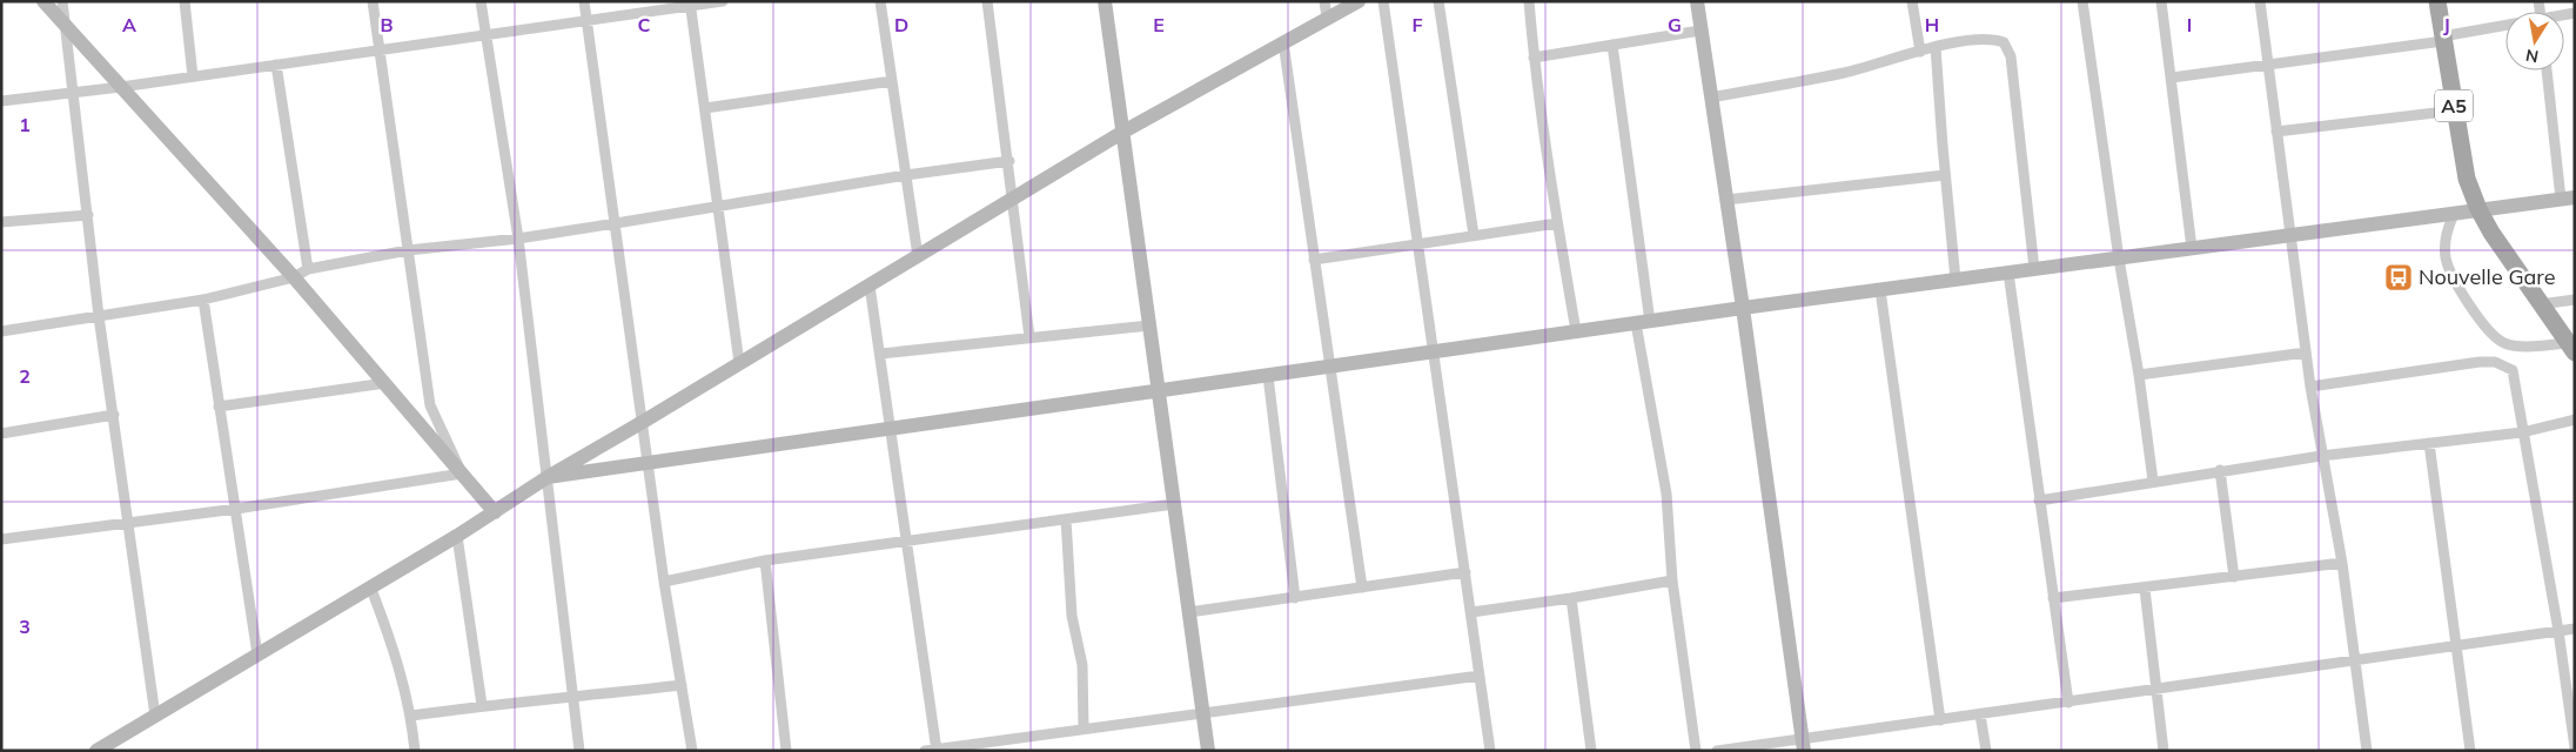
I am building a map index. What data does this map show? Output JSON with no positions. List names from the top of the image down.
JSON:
{
  "streets": {
    "main road": ["A5"]
  },
  "places": {
    "bus stop": ["Nouvelle Gare"]
  },
  "north": "bottom",
  "grid": {
    "columns": [
      "A",
      "B",
      "C",
      "D",
      "E",
      "F",
      "G",
      "H",
      "I",
      "J"
    ],
    "rows": ["1", "2", "3"]
  }
}
